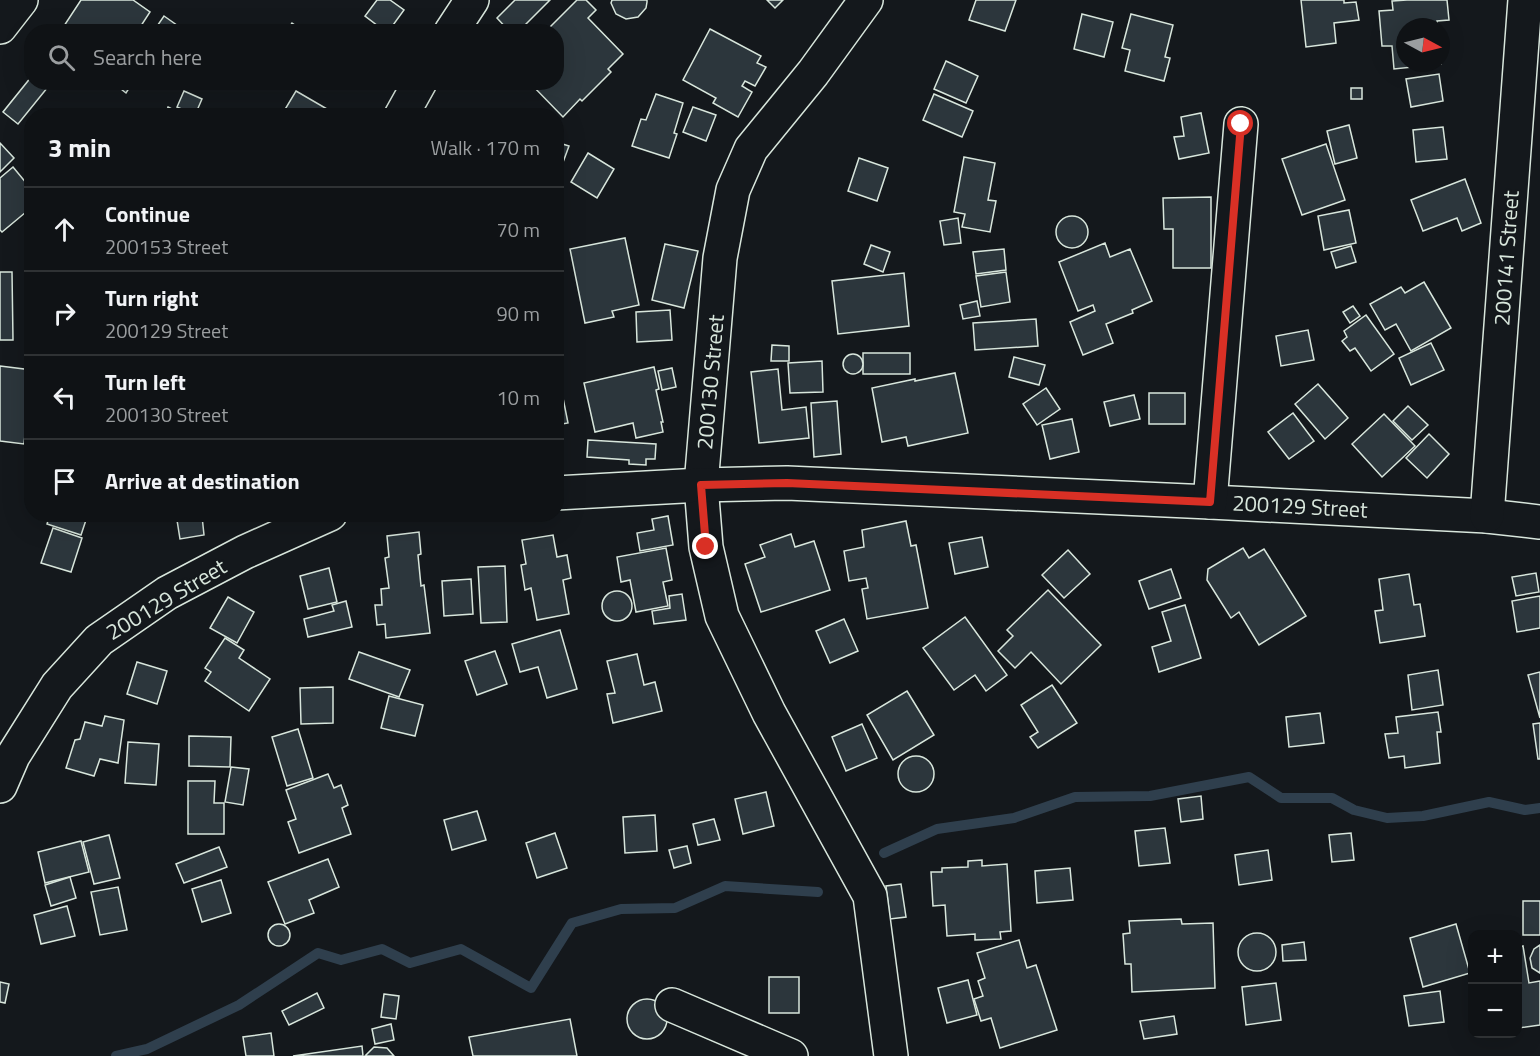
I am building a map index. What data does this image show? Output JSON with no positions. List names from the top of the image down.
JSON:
{
  "streets": {
    "street": ["200141 Street", "200130 Street", "200129 Street"]
  },
  "crossings": [
    ["200141 Street", "200129 Street"],
    ["200130 Street", "200129 Street"]
  ],
  "north": "right",
  "page": {
    "search": "Search here",
    "heading": ["3 min", "Walk · 170 m"],
    "list": [
      ["Continue", "200153 Street", "70 m"],
      ["Turn right", "200129 Street", "90 m"],
      ["Turn left", "200130 Street", "10 m"],
      "Arrive at destination"
    ],
    "map_buttons": ["+", "−"]
  }
}
